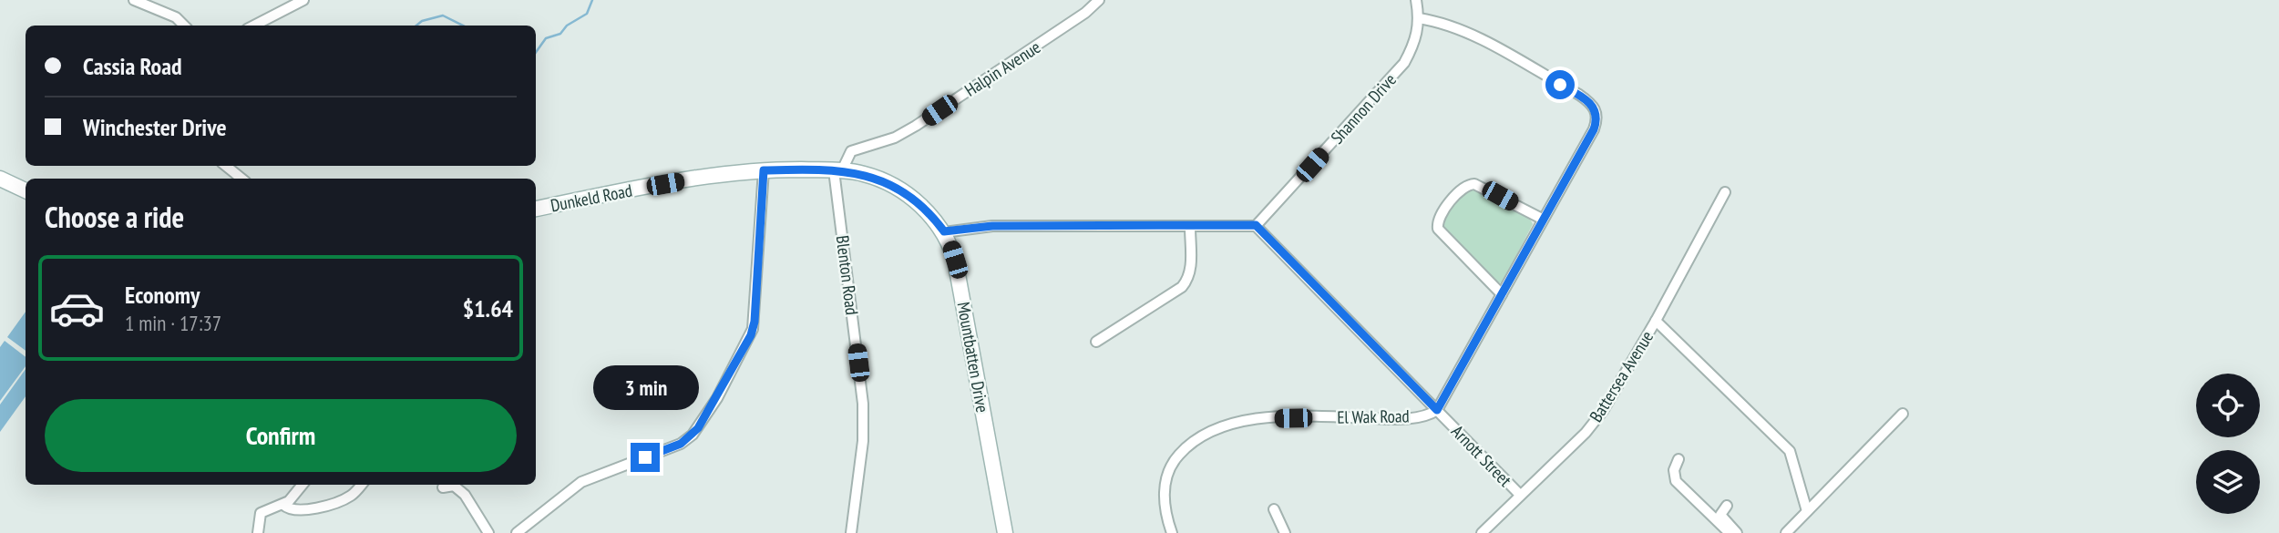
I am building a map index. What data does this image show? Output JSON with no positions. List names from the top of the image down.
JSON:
{
  "streets": {
    "main road": ["Dunkeld Road", "Mountbatten Drive"],
    "street": [
      "Halpin Avenue",
      "Shannon Drive",
      "Blenton Road",
      "Battersea Avenue",
      "El Wak Road",
      "Arnott Street"
    ]
  },
  "crossings": [
    ["Halpin Avenue", "Blenton Road"],
    ["Halpin Avenue", "Mountbatten Drive"],
    ["Shannon Drive", "Arnott Street"],
    ["Dunkeld Road", "Mountbatten Drive"],
    ["Blenton Road", "Mountbatten Drive"],
    ["Battersea Avenue", "Arnott Street"],
    ["El Wak Road", "Arnott Street"]
  ],
  "page": {
    "banner": ["Cassia Road", "Winchester Drive"],
    "heading": "Choose a ride",
    "list": [
      {
        "name": "Economy",
        "note": "1 min · 17:37",
        "value": "$1.64"
      }
    ],
    "bubble": "3 min",
    "buttons": "Confirm"
  }
}
